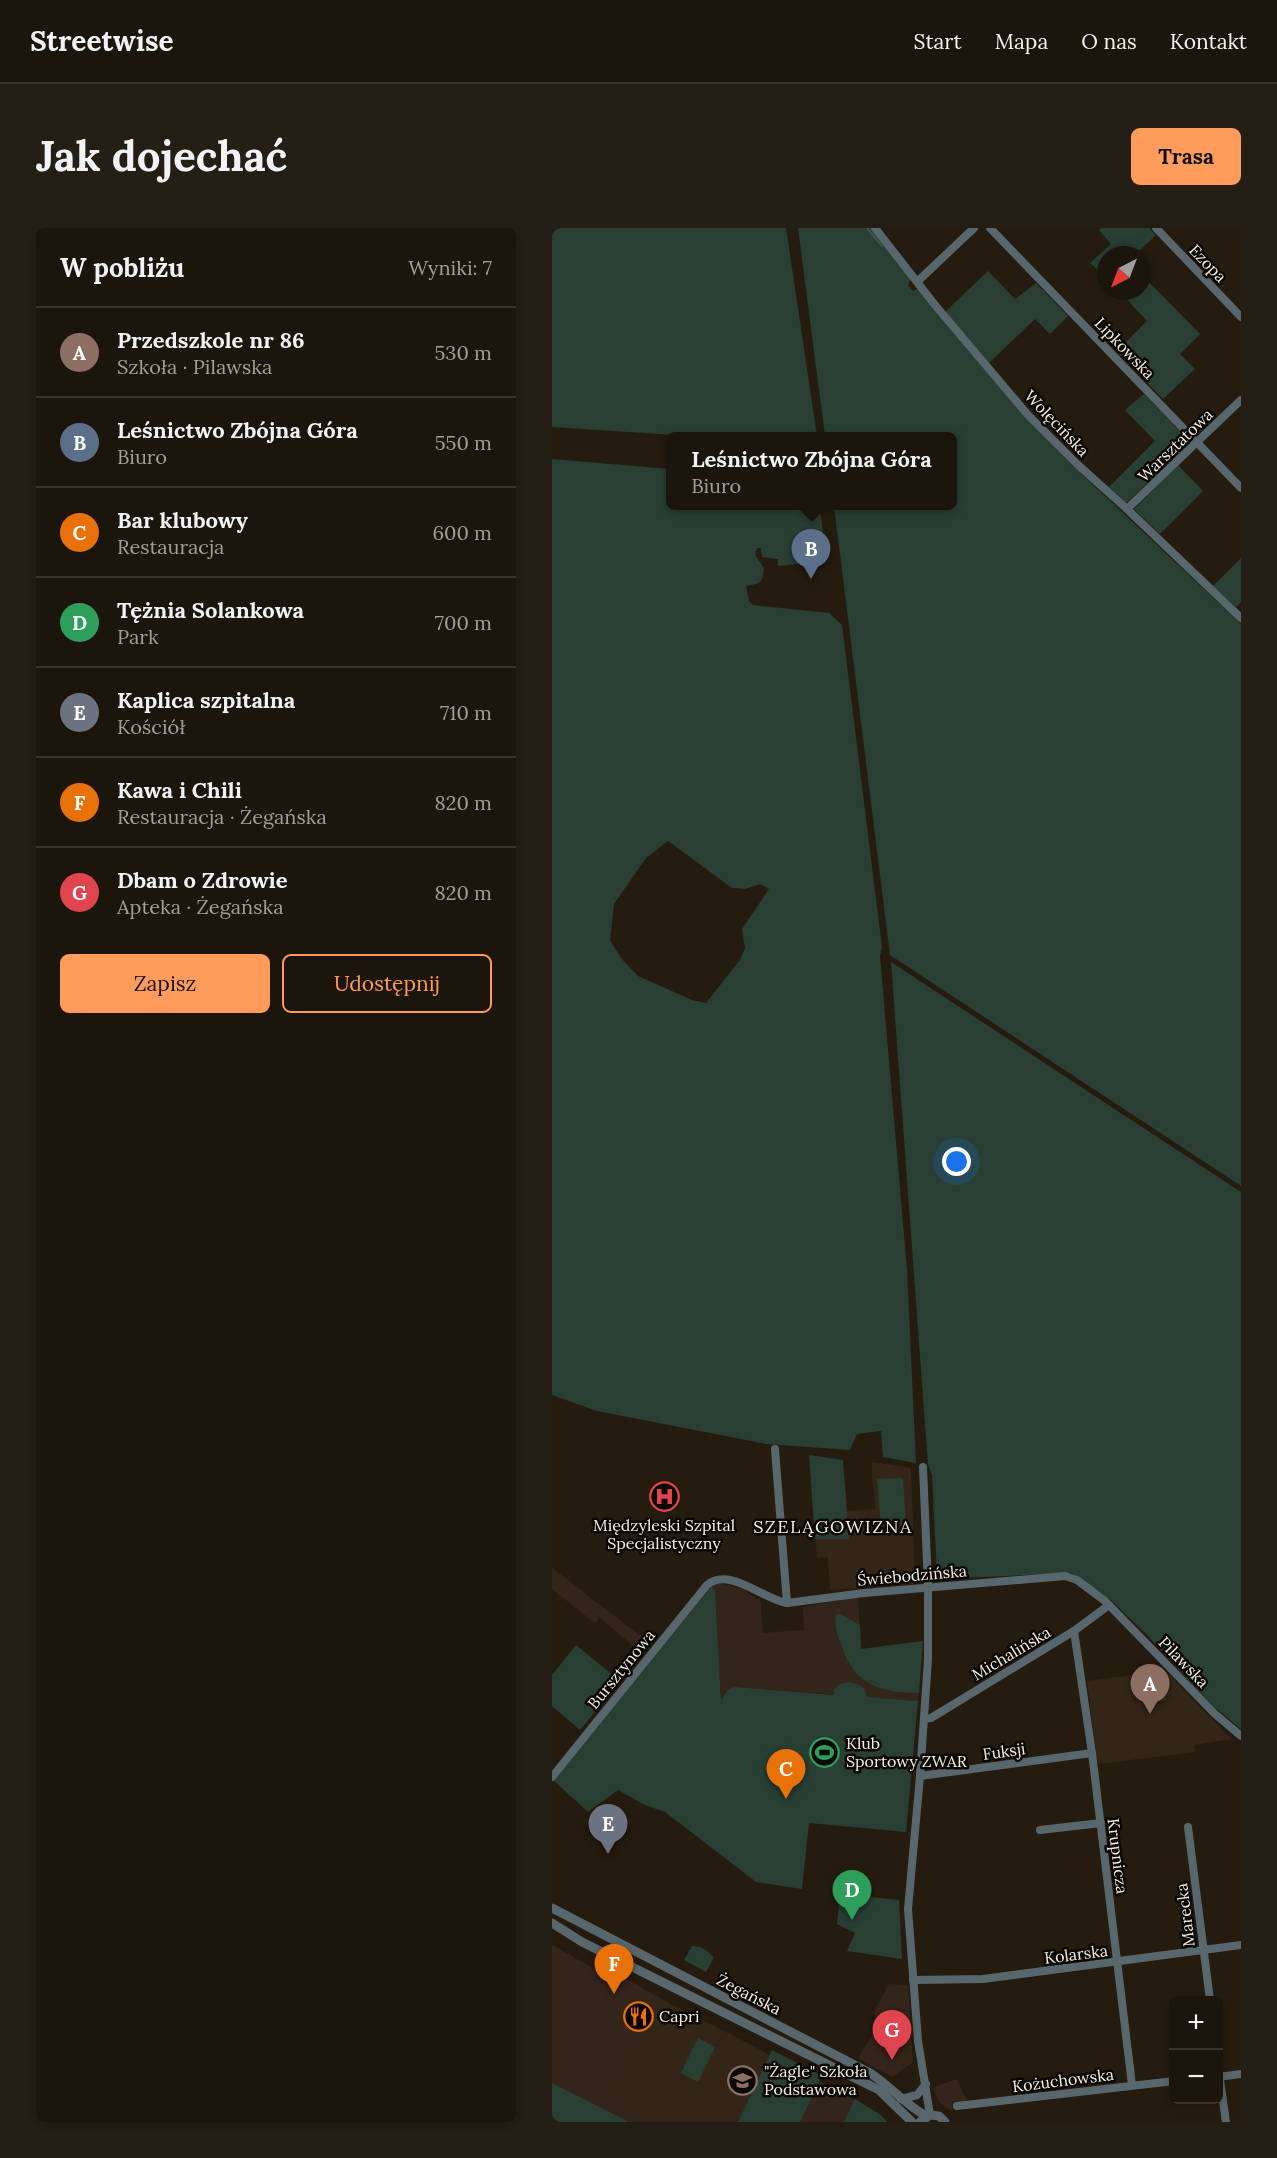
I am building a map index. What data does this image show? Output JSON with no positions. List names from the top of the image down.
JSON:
{
  "streets": {
    "street": [
      "Ezopa",
      "Lipkowska",
      "Wolęcińska",
      "Warsztatowa",
      "Świebodzińska",
      "Michalińska",
      "Pilawska",
      "Bursztynowa",
      "Fuksji",
      "Krupnicza",
      "Marecka",
      "Kolarska",
      "Żegańska",
      "Kożuchowska"
    ]
  },
  "crossings": [
    ["Lipkowska", "Warsztatowa"],
    ["Wolęcińska", "Warsztatowa"],
    ["Świebodzińska", "Michalińska"],
    ["Świebodzińska", "Pilawska"],
    ["Świebodzińska", "Bursztynowa"],
    ["Michalińska", "Pilawska"],
    ["Michalińska", "Krupnicza"],
    ["Fuksji", "Krupnicza"],
    ["Krupnicza", "Kolarska"],
    ["Krupnicza", "Kożuchowska"],
    ["Marecka", "Kolarska"]
  ],
  "districts": ["SZELĄGOWIZNA"],
  "places": {
    "hospital": ["Międzyleski Szpital Specjalistyczny"],
    "sports": ["Klub Sportowy ZWAR"],
    "restaurant": ["Capri"],
    "school or university": ["\"Żagle\" Szkoła Podstawowa"]
  },
  "north": "bottom left",
  "page": {
    "header": "Streetwise",
    "nav": [
      "Start",
      "Mapa",
      "O nas",
      "Kontakt"
    ],
    "buttons": [
      "Trasa",
      ["Zapisz", "Udostępnij"]
    ],
    "title": "Jak dojechać",
    "heading": ["W pobliżu", "Wyniki: 7"],
    "list": [
      {
        "mark": "A",
        "name": "Przedszkole nr 86",
        "note": "Szkoła · Pilawska",
        "value": "530 m"
      },
      {
        "mark": "B",
        "name": "Leśnictwo Zbójna Góra",
        "note": "Biuro",
        "value": "550 m"
      },
      {
        "mark": "C",
        "name": "Bar klubowy",
        "note": "Restauracja",
        "value": "600 m"
      },
      {
        "mark": "D",
        "name": "Tężnia Solankowa",
        "note": "Park",
        "value": "700 m"
      },
      {
        "mark": "E",
        "name": "Kaplica szpitalna",
        "note": "Kościół",
        "value": "710 m"
      },
      {
        "mark": "F",
        "name": "Kawa i Chili",
        "note": "Restauracja · Żegańska",
        "value": "820 m"
      },
      {
        "mark": "G",
        "name": "Dbam o Zdrowie",
        "note": "Apteka · Żegańska",
        "value": "820 m"
      }
    ],
    "popup": ["Leśnictwo Zbójna Góra", "Biuro"],
    "pins": [
      "B",
      "A",
      "C",
      "E",
      "D",
      "F",
      "G"
    ],
    "map_buttons": ["+", "−"]
  }
}
